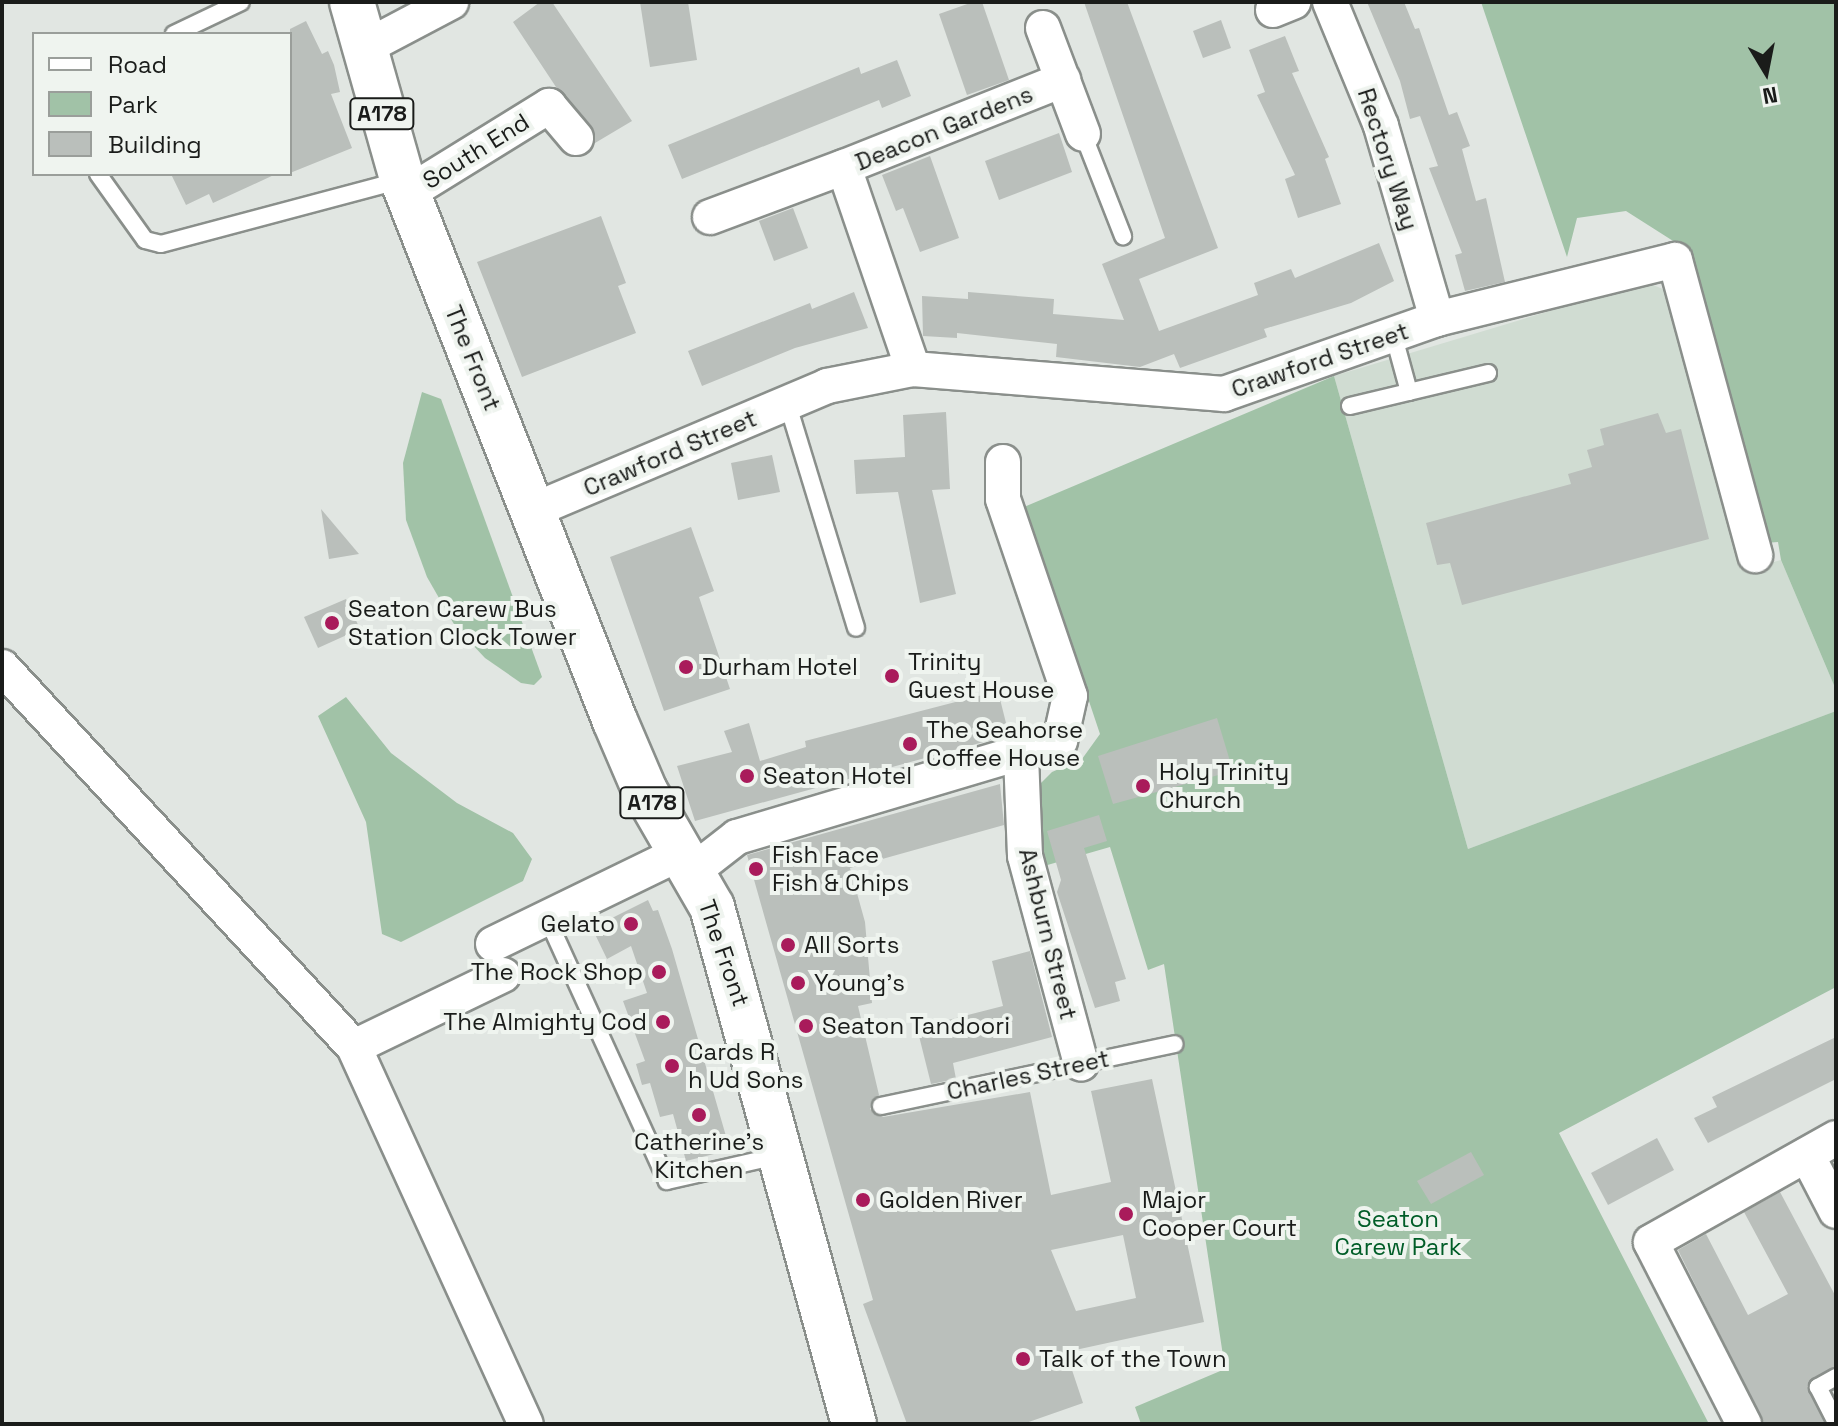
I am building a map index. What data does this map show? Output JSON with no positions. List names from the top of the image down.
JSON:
{
  "streets": {
    "main road": ["A178", "The Front"],
    "street": [
      "Deacon Gardens",
      "South End",
      "Rectory Way",
      "Crawford Street",
      "Ashburn Street"
    ],
    "lane": ["Charles Street"]
  },
  "crossings": [
    ["A178", "South End"],
    ["A178", "The Front"],
    ["Deacon Gardens", "Crawford Street"],
    ["South End", "The Front"],
    ["Rectory Way", "Crawford Street"],
    ["The Front", "Crawford Street"],
    ["Ashburn Street", "Charles Street"]
  ],
  "parks": ["Seaton Carew Park"],
  "places": [
    "Seaton Carew Bus Station Clock Tower",
    "Durham Hotel",
    "Trinity Guest House",
    "The Seahorse Coffee House",
    "Seaton Hotel",
    "Holy Trinity Church",
    "Fish Face Fish & Chips",
    "Gelato",
    "All Sorts",
    "The Rock Shop",
    "Young's",
    "The Almighty Cod",
    "Seaton Tandoori",
    "Cards R h Ud Sons",
    "Catherine's Kitchen",
    "Golden River",
    "Major Cooper Court",
    "Talk of the Town"
  ],
  "legend": ["Road", "Park", "Building"],
  "north": "bottom"
}
